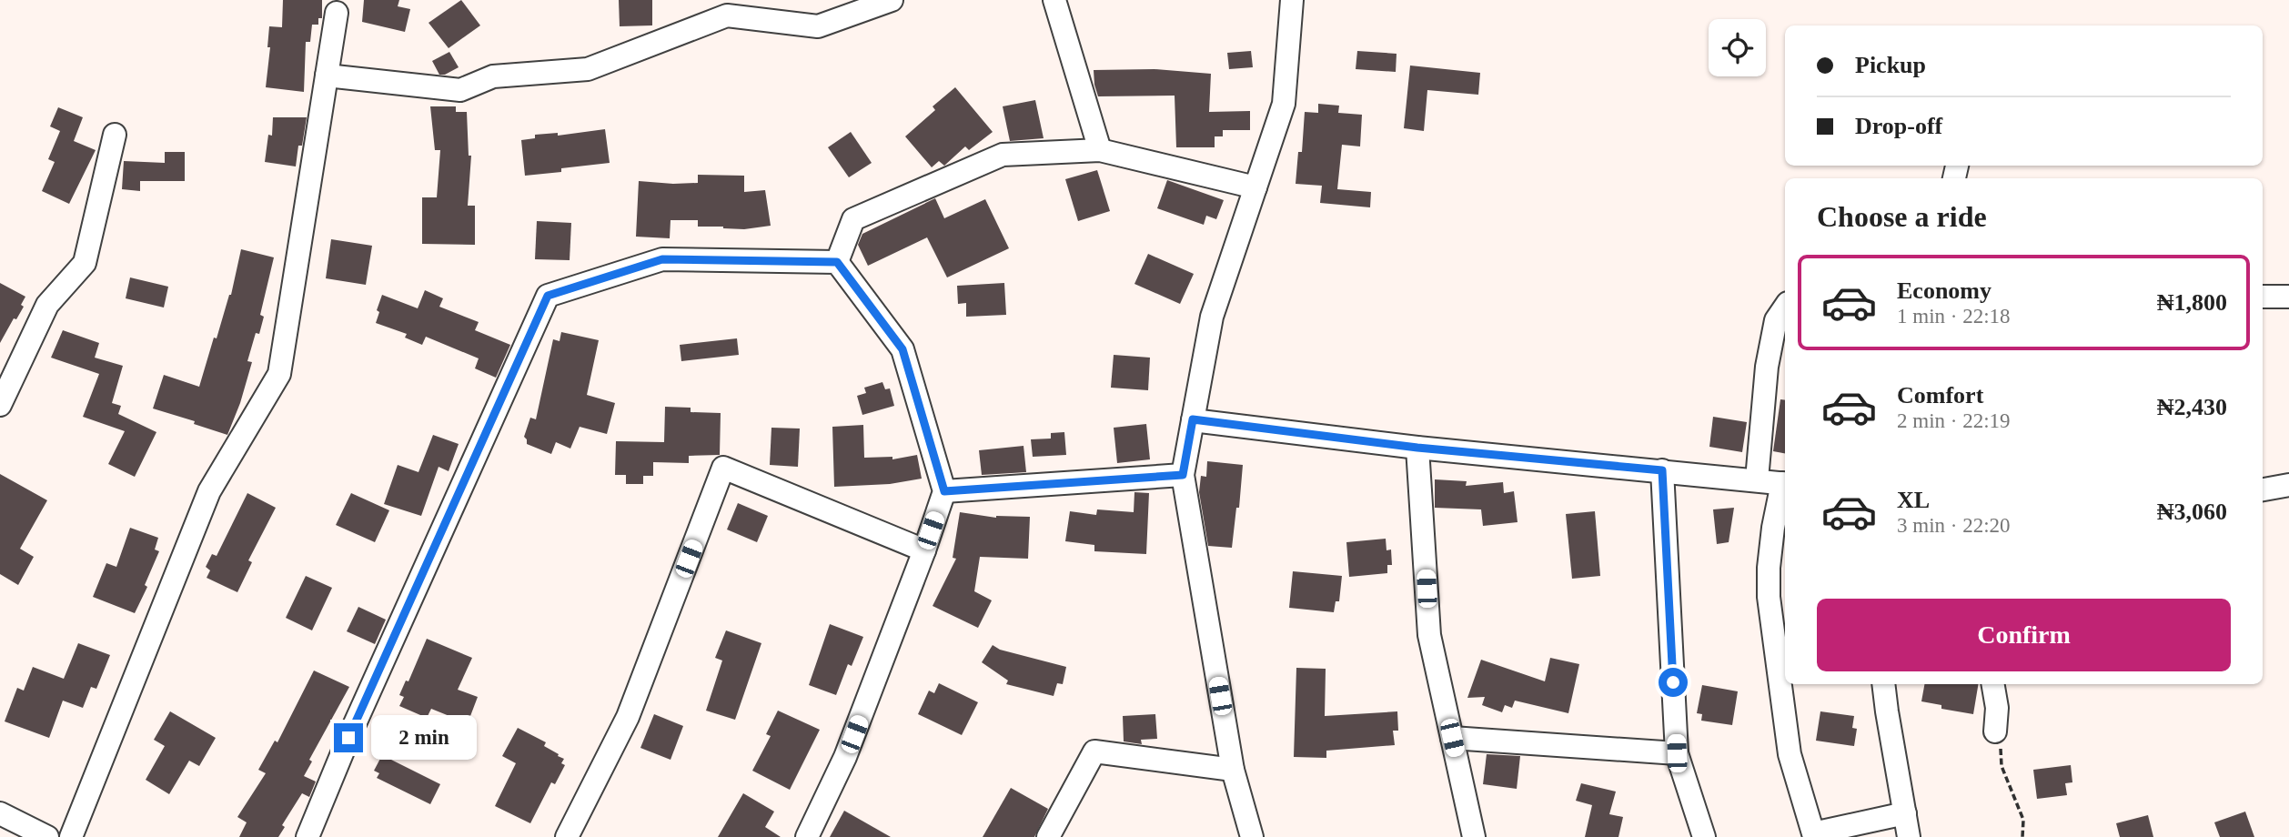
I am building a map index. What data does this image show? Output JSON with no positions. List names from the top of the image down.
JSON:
{
  "page": {
    "banner": ["Pickup", "Drop-off"],
    "heading": "Choose a ride",
    "list": [
      {
        "name": "Economy",
        "note": "1 min · 22:18",
        "value": "₦1,800"
      },
      {
        "name": "Comfort",
        "note": "2 min · 22:19",
        "value": "₦2,430"
      },
      {
        "name": "XL",
        "note": "3 min · 22:20",
        "value": "₦3,060"
      }
    ],
    "buttons": "Confirm",
    "bubble": "2 min"
  }
}
